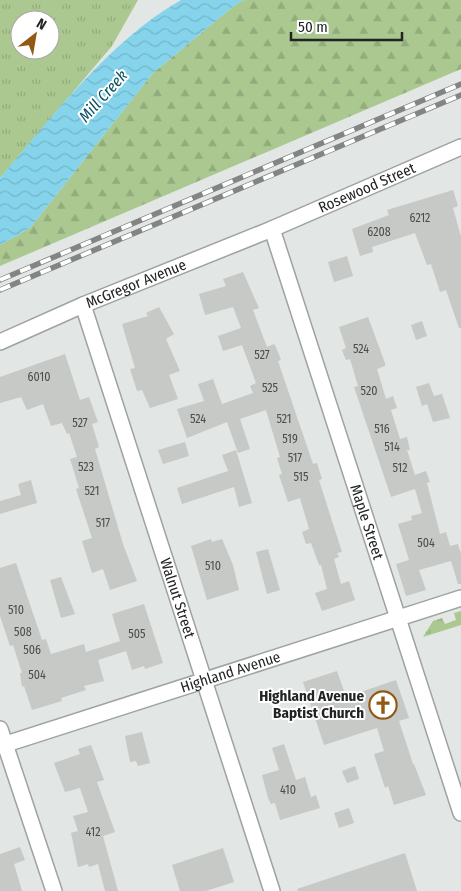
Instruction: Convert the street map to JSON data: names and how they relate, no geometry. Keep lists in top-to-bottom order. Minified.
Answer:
{"streets":{"street":["Rosewood Street","McGregor Avenue","Maple Street","Walnut Street","Highland Avenue"]},"crossings":[["Rosewood Street","McGregor Avenue"],["Rosewood Street","Maple Street"],["McGregor Avenue","Maple Street"],["McGregor Avenue","Walnut Street"],["Maple Street","Highland Avenue"],["Walnut Street","Highland Avenue"]],"water":["Mill Creek"],"places":{"church":["Highland Avenue Baptist Church"]},"house_numbers":["6212","6208","524","527","6010","525","520","524","521","527","516","519","514","517","523","512","515","521","517","504","510","510","508","505","506","504","410","412"],"scale_bar":"50 m","north":"top right"}
